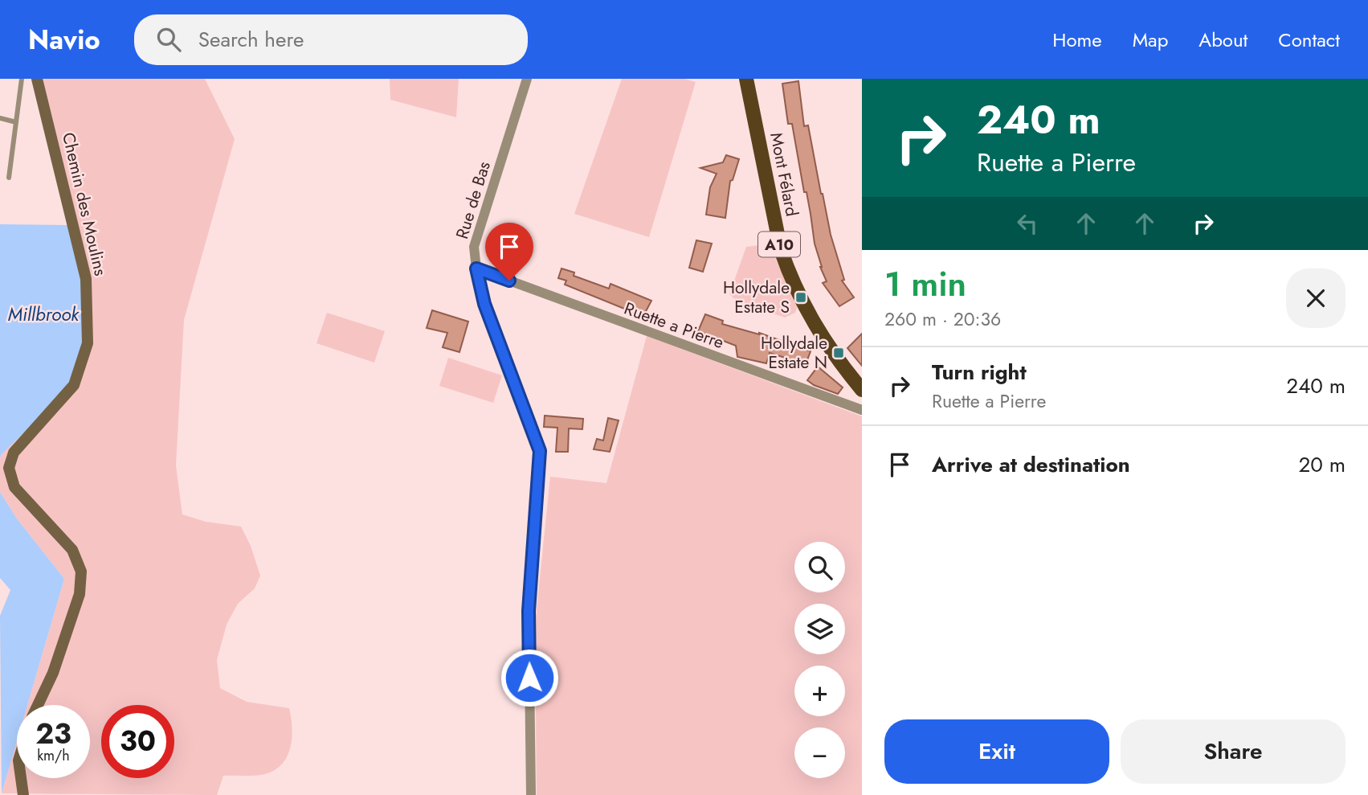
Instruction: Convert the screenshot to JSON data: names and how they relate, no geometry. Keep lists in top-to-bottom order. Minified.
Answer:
{"streets":{"main road":["Mont Félard","A10"],"street":["Rue de Bas","Chemin des Moulins","Ruette a Pierre"]},"crossings":[["Rue de Bas","Ruette a Pierre"]],"water":["Millbrook"],"places":{"transit":["Hollydale Estate S","Hollydale Estate N"]},"page":{"header":"Navio","search":"Search here","nav":["Home","Map","About","Contact"],"turn":["240 m","Ruette a Pierre"],"heading":["1 min","260 m · 20:36"],"list":[{"name":"Turn right","note":"Ruette a Pierre","value":"240 m"},{"name":"Arrive at destination","value":"20 m"}],"map_buttons":["+","−"],"speed":"23 km/h","limit":"30","buttons":["Exit","Share"]}}
